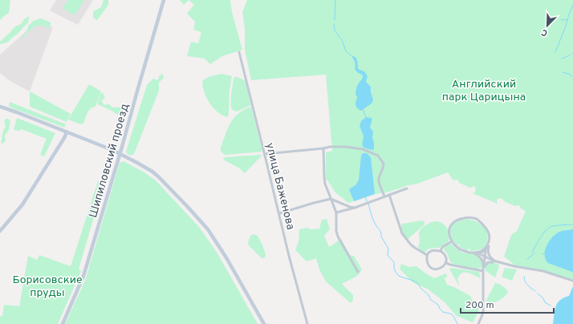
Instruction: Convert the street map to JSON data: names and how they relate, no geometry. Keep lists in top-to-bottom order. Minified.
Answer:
{"streets":{"main road":["Шипиловский проезд"],"street":["улица Баженова"]},"parks":["Английский парк Царицына","Борисовские пруды"],"scale_bar":"200 m","north":"bottom left"}
